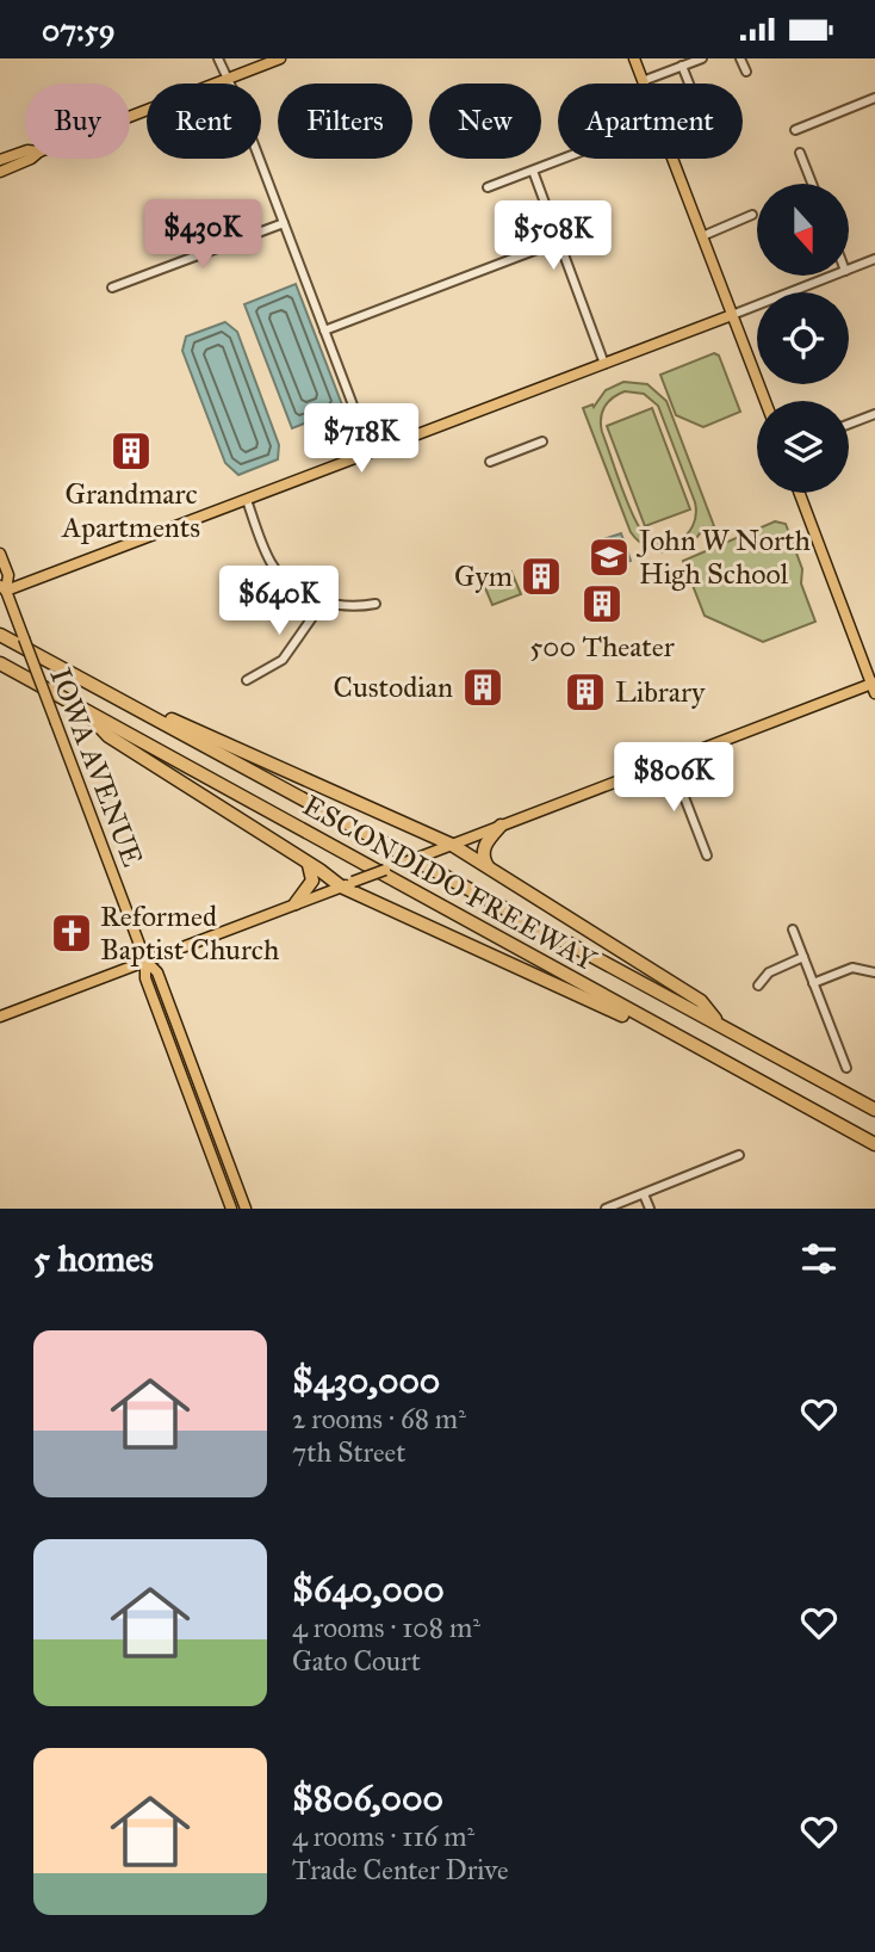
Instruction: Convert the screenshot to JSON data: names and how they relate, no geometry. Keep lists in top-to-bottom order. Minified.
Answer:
{"streets":{"highway":["ESCONDIDO FREEWAY"],"main road":["IOWA AVENUE"]},"places":{"building":["Grandmarc Apartments","Gym","500 Theater","Custodian","Library"],"school or university":["John W North High School"],"church":["Reformed Baptist Church"]},"north":"bottom","page":{"status":"07:59","chip":["Buy","Rent","Filters","New","Apartment"],"price":["$430K","$508K","$718K","$640K","$806K"],"heading":"5 homes","list":[{"name":"$430,000","note":"2 rooms · 68 m² · 7th Street"},{"name":"$640,000","note":"4 rooms · 108 m² · Gato Court"},{"name":"$806,000","note":"4 rooms · 116 m² · Trade Center Drive"}]}}
